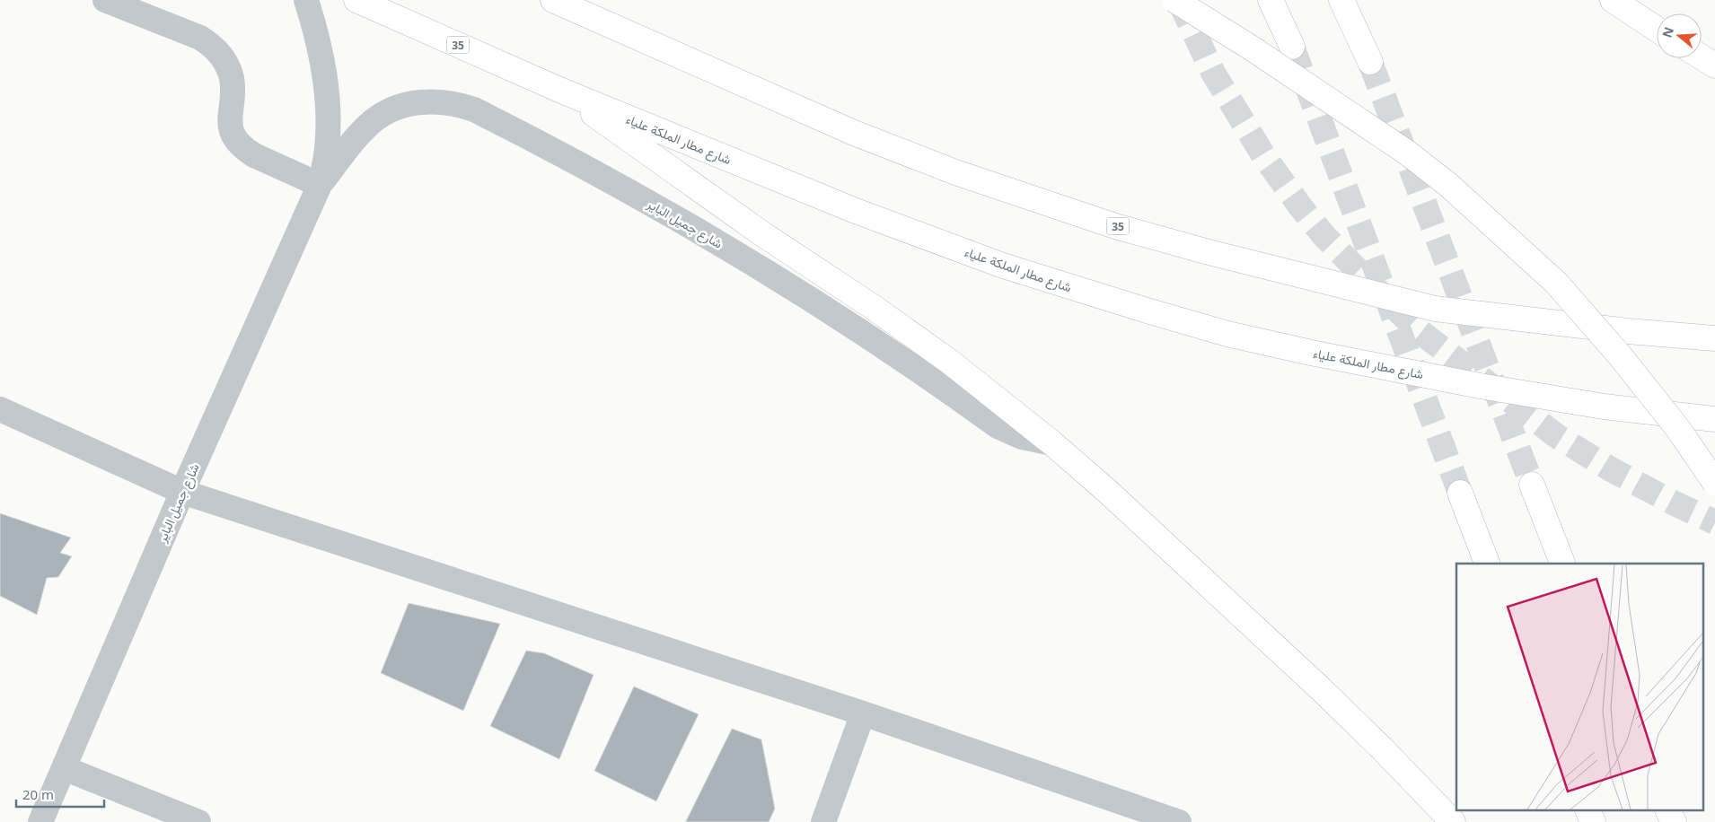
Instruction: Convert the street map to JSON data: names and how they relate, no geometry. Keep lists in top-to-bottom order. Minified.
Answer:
{"streets":{"main road":["35","شارع مطار الملكة علياء"],"street":["شارع جميل الباير"]},"scale_bar":"20 m","north":"left"}
